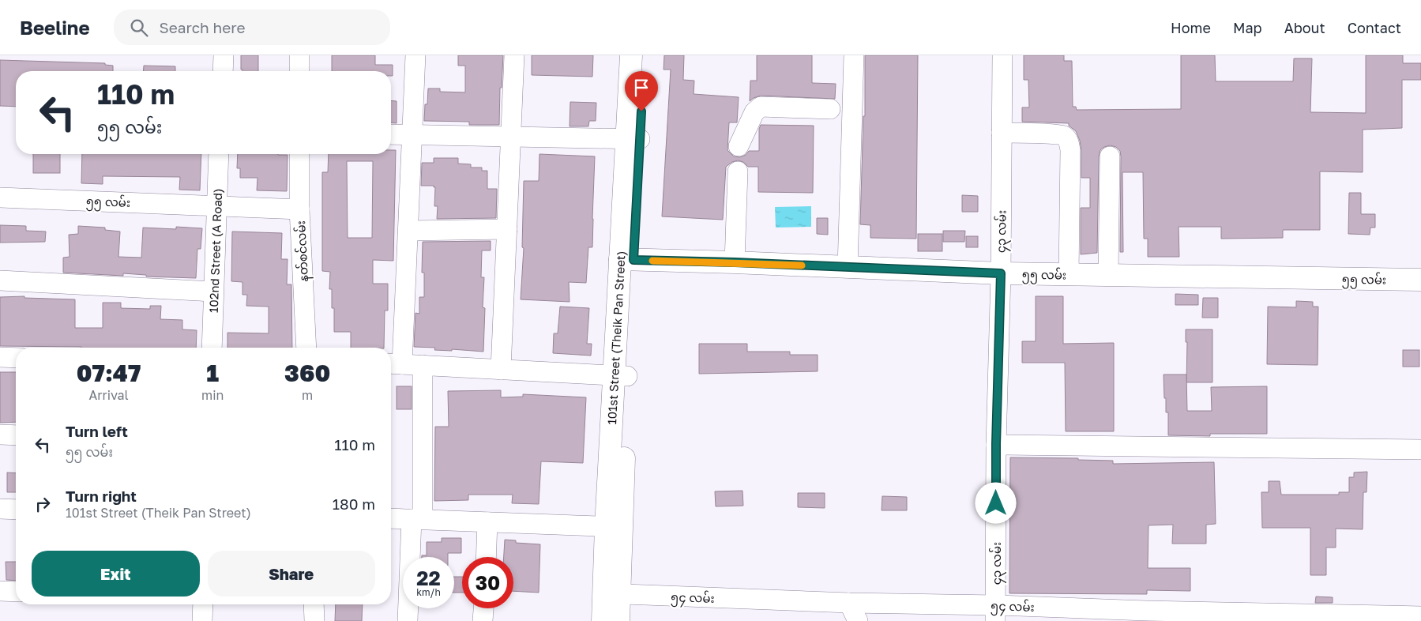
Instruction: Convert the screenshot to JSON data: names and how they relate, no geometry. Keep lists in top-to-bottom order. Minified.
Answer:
{"streets":{"main road":["၅၅ လမ်း","101st Street (Theik Pan Street)"],"street":["၄၃ လမ်း","102nd Street (A Road)","နတ်စင်လမ်း","၅၄ လမ်း"]},"crossings":[["၅၅ လမ်း","၄၃ လမ်း"],["၅၅ လမ်း","102nd Street (A Road)"],["၅၅ လမ်း","နတ်စင်လမ်း"],["၅၅ လမ်း","101st Street (Theik Pan Street)"],["၄၃ လမ်း","၅၄ လမ်း"],["101st Street (Theik Pan Street)","၅၄ လမ်း"]],"page":{"header":"Beeline","search":"Search here","nav":["Home","Map","About","Contact"],"turn":["110 m","၅၅ လမ်း"],"eta":["07:47","Arrival","1","min","360","m"],"list":[{"name":"Turn left","note":"၅၅ လမ်း","value":"110 m"},{"name":"Turn right","note":"101st Street (Theik Pan Street)","value":"180 m"}],"buttons":["Exit","Share"],"speed":"22 km/h","limit":"30"}}
